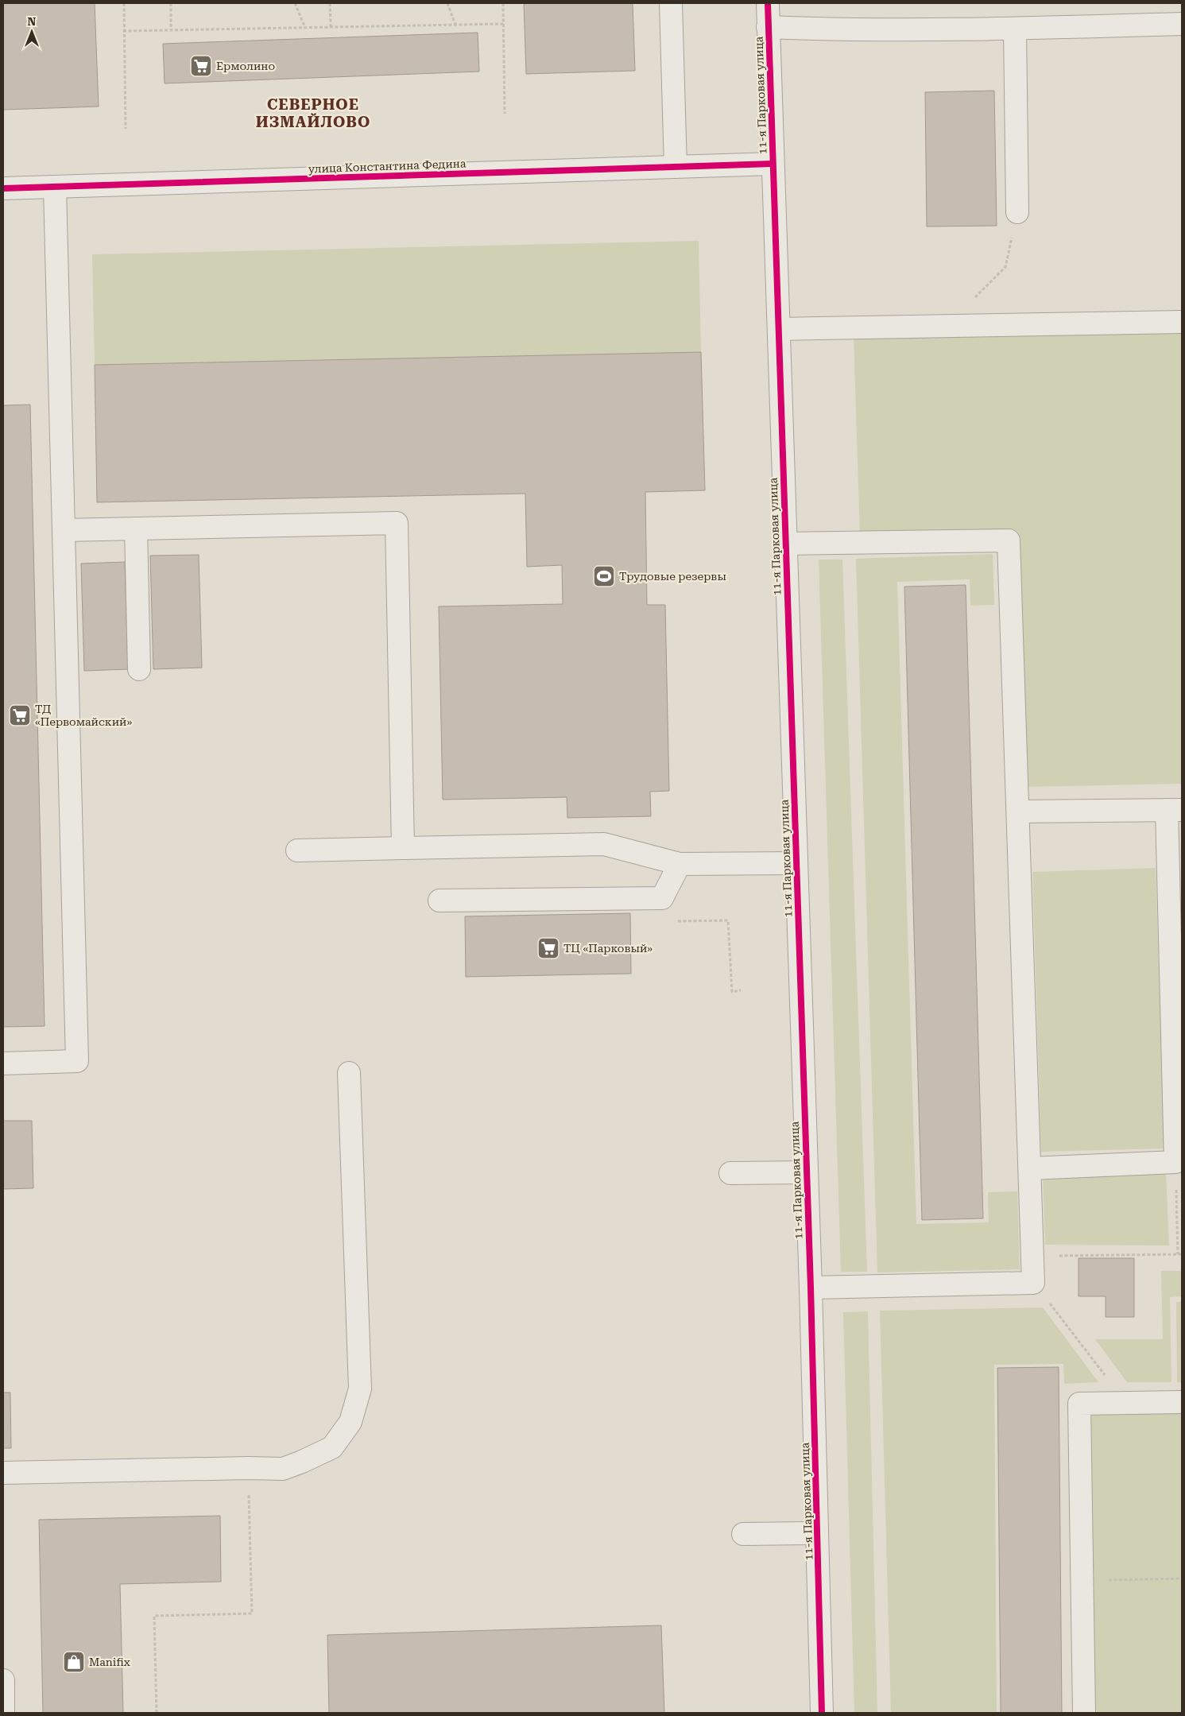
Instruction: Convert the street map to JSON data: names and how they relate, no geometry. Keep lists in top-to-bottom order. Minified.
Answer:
{"streets":{"street":["11-я Парковая улица","улица Константина Федина"]},"crossings":[["11-я Парковая улица","улица Константина Федина"]],"districts":["СЕВЕРНОЕ ИЗМАЙЛОВО"],"places":{"supermarket":["Ермолино","ТД «Первомайский»","ТЦ «Парковый»"],"sports":["Трудовые резервы"],"shop":["Manifix"]},"north":"top"}
